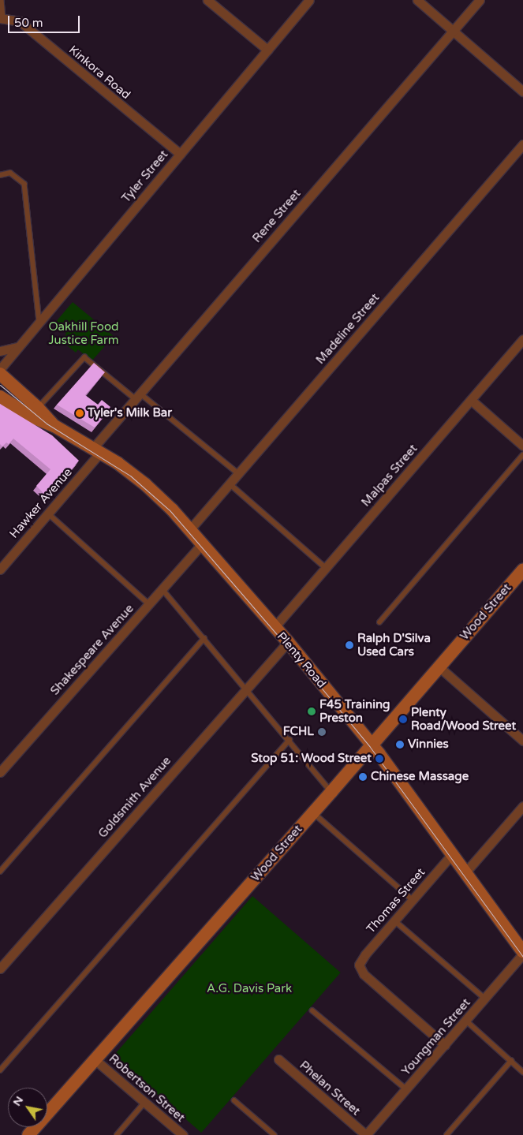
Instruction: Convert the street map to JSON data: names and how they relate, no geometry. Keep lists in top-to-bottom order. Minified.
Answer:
{"streets":{"main road":["Wood Street","Plenty Road"],"street":["Kinkora Road","Tyler Street","Rene Street","Madeline Street","Malpas Street","Hawker Avenue","Shakespeare Avenue","Goldsmith Avenue","Thomas Street","Youngman Street","Robertson Street","Phelan Street"]},"crossings":[["Kinkora Road","Tyler Street"],["Rene Street","Hawker Avenue"],["Rene Street","Plenty Road"],["Madeline Street","Plenty Road"],["Malpas Street","Plenty Road"],["Hawker Avenue","Plenty Road"],["Wood Street","Plenty Road"],["Wood Street","Robertson Street"],["Shakespeare Avenue","Plenty Road"],["Plenty Road","Goldsmith Avenue"],["Plenty Road","Thomas Street"],["Plenty Road","Youngman Street"],["Thomas Street","Youngman Street"],["Youngman Street","Phelan Street"]],"parks":["Oakhill Food Justice Farm","A.G. Davis Park"],"places":["Tyler's Milk Bar","Ralph D'Silva Used Cars","F45 Training Preston","Plenty Road/Wood Street","FCHL","Vinnies","Stop 51: Wood Street","Chinese Massage"],"scale_bar":"50 m","north":"top left"}
